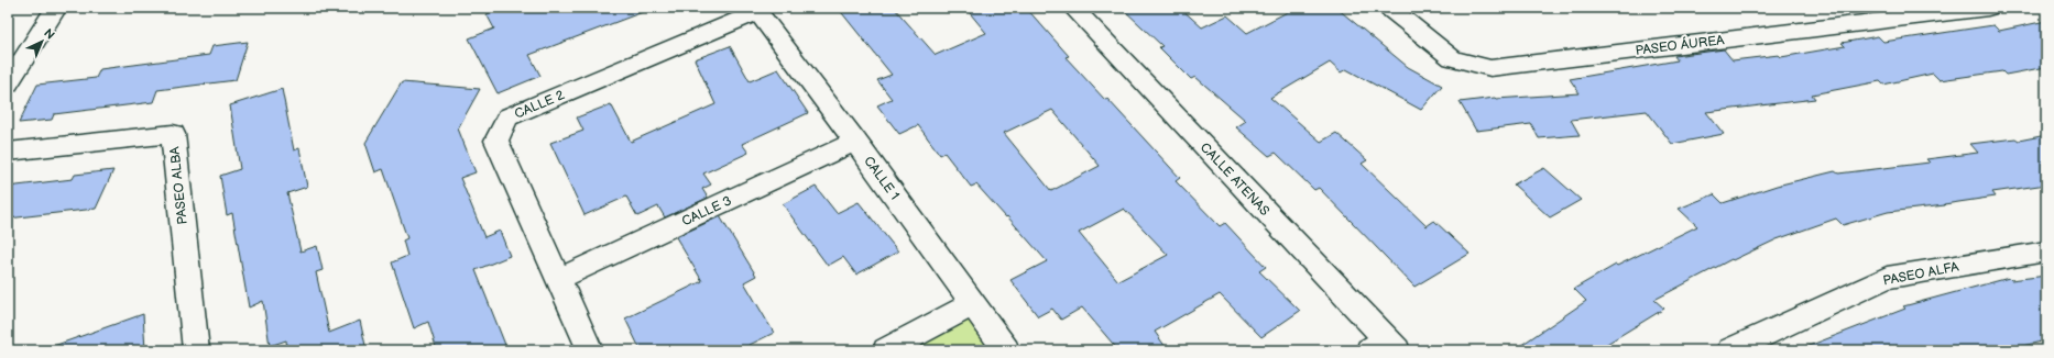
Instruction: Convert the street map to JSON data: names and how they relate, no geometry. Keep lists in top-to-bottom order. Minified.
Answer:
{"streets":{"street":["PASEO ÁUREA","CALLE 2","CALLE 1","CALLE ATENAS","PASEO ALBA","CALLE 3","PASEO ALFA"]},"crossings":[["CALLE 2","CALLE 1"],["CALLE 2","CALLE 3"],["CALLE 1","CALLE 3"]],"north":"top right"}
